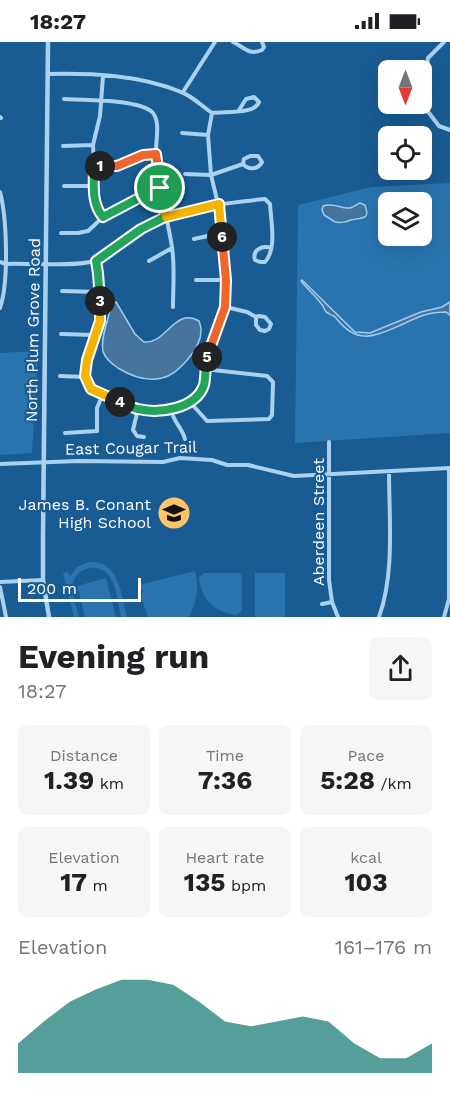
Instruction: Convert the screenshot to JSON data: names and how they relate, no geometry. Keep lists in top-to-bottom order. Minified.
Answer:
{"streets":{"street":["North Plum Grove Road","East Cougar Trail","Aberdeen Street"]},"crossings":[["North Plum Grove Road","East Cougar Trail"],["East Cougar Trail","Aberdeen Street"]],"places":{"school or university":["James B. Conant High School"]},"scale_bar":"200 m","north":"bottom","page":{"status":"18:27","pins":["1","6","3","5","4"],"scale":"200 m","heading":["Evening run","18:27"],"stats":[["Distance","1.39 km"],["Time","7:36"],["Pace","5:28 /km"],["Elevation","17 m"],["Heart rate","135 bpm"],["kcal","103"]],"chart":["Elevation","161–176 m"]}}
